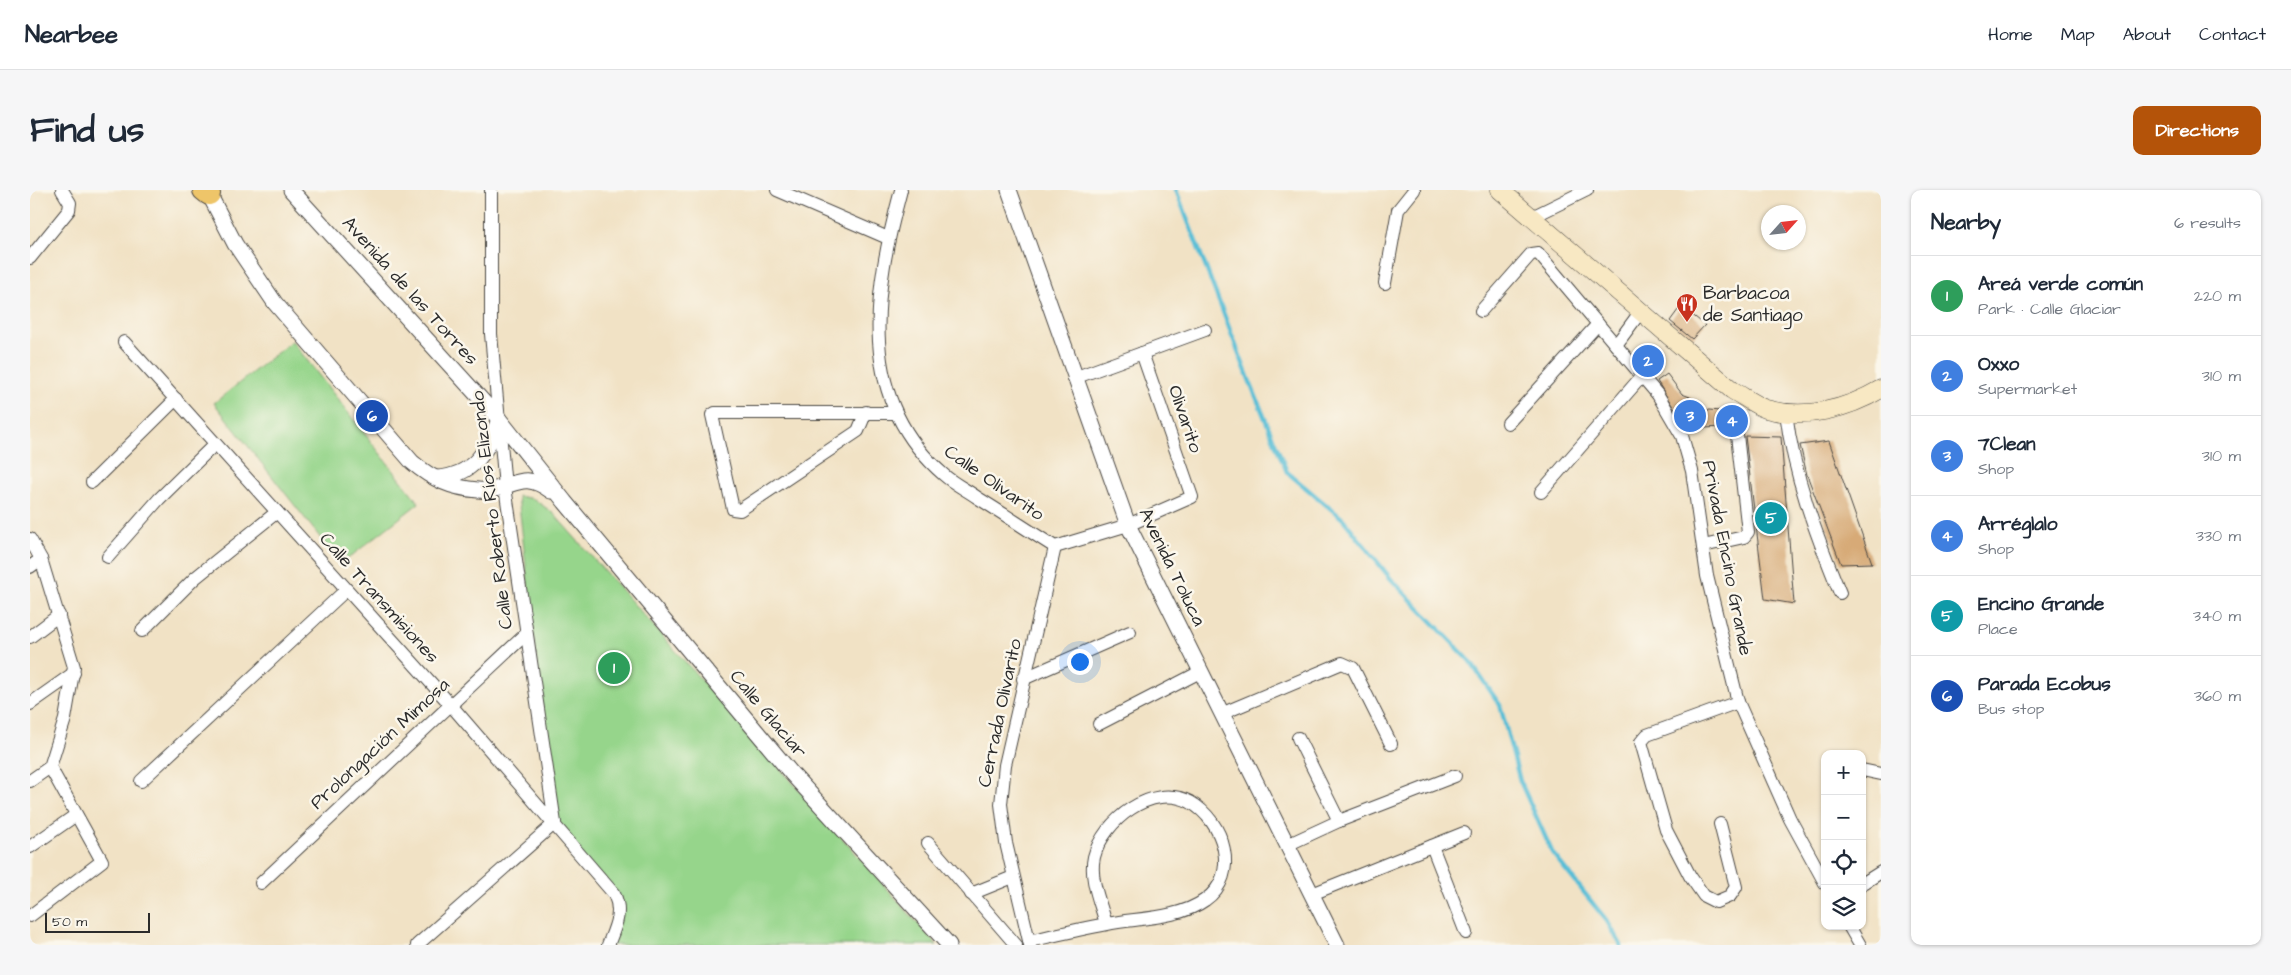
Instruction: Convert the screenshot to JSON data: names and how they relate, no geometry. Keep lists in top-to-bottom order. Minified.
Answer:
{"streets":{"street":["Avenida de las Torres","Olivarito","Calle Olivarito","Calle Roberto Ríos Elizondo","Privada Encino Grande","Avenida Toluca","Calle Transmisiones","Cerrada Olivarito","Calle Glaciar","Prolongación Mimosa"]},"crossings":[["Avenida de las Torres","Calle Roberto Ríos Elizondo"],["Avenida de las Torres","Calle Glaciar"],["Olivarito","Avenida Toluca"],["Calle Olivarito","Cerrada Olivarito"],["Calle Roberto Ríos Elizondo","Calle Transmisiones"],["Calle Roberto Ríos Elizondo","Calle Glaciar"],["Calle Roberto Ríos Elizondo","Prolongación Mimosa"],["Calle Transmisiones","Prolongación Mimosa"]],"places":{"restaurant":["Barbacoa de Santiago"]},"scale_bar":"50 m","north":"top right","page":{"header":"Nearbee","nav":["Home","Map","About","Contact"],"title":"Find us","buttons":"Directions","heading":["Nearby","6 results"],"list":[{"mark":"1","name":"Areá verde común","note":"Park · Calle Glaciar","value":"220 m"},{"mark":"2","name":"Oxxo","note":"Supermarket","value":"310 m"},{"mark":"3","name":"7Clean","note":"Shop","value":"310 m"},{"mark":"4","name":"Arréglalo","note":"Shop","value":"330 m"},{"mark":"5","name":"Encino Grande","note":"Place","value":"340 m"},{"mark":"6","name":"Parada Ecobus","note":"Bus stop","value":"360 m"}],"pins":["2","3","6","4","5","1"],"map_buttons":["+","−"],"scale":"50 m"}}
